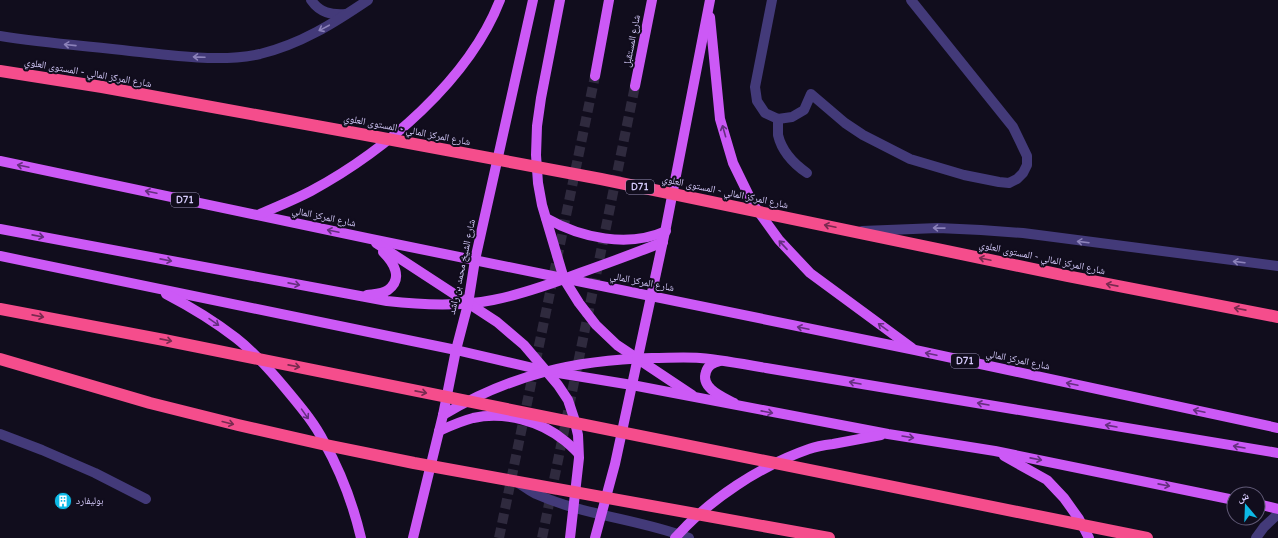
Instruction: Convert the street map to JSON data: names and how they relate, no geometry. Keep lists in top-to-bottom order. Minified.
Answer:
{"streets":{"highway":["شارع المركز المالي - المستوى العلوي","D71"],"main road":["شارع المستقبل","شارع المركز المالي","شارع الشيخ محمد بن راشد"]},"crossings":[["شارع المركز المالي","شارع الشيخ محمد بن راشد"]],"one_way":["شارع المركز المالي - المستوى العلوي"],"places":{"building":["بوليفارد"]},"north":"top"}
